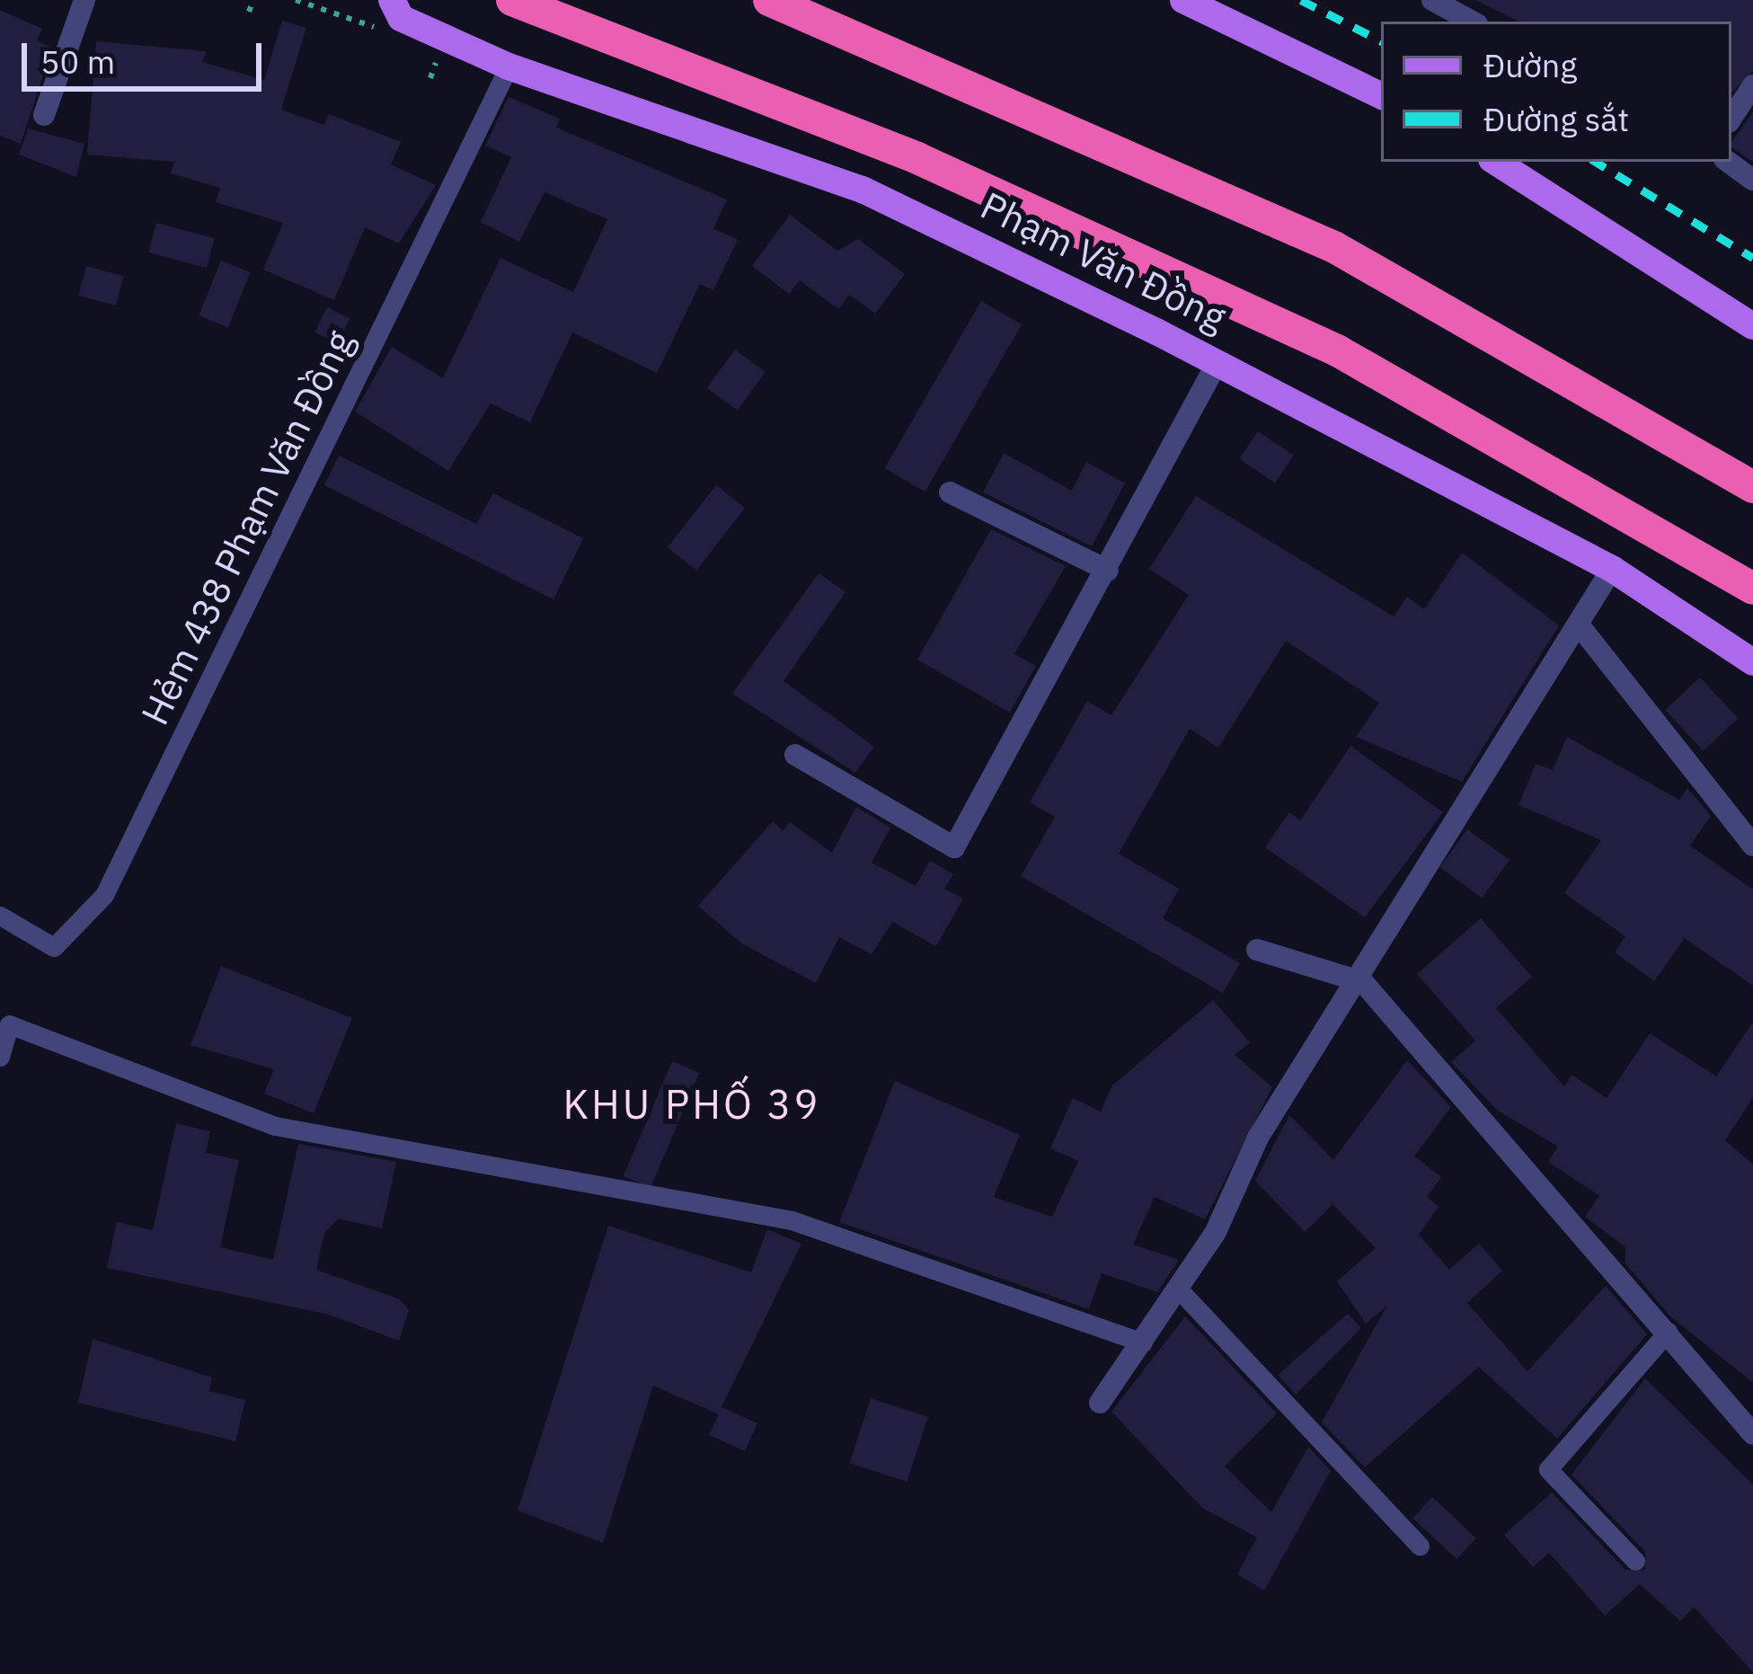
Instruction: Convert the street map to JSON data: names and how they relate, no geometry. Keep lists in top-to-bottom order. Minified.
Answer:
{"streets":{"highway":["Phạm Văn Đồng"],"lane":["Hẻm 438 Phạm Văn Đồng"]},"crossings":[["Phạm Văn Đồng","Hẻm 438 Phạm Văn Đồng"]],"districts":["KHU PHỐ 39"],"legend":["Đường","Đường sắt"],"scale_bar":"50 m"}
